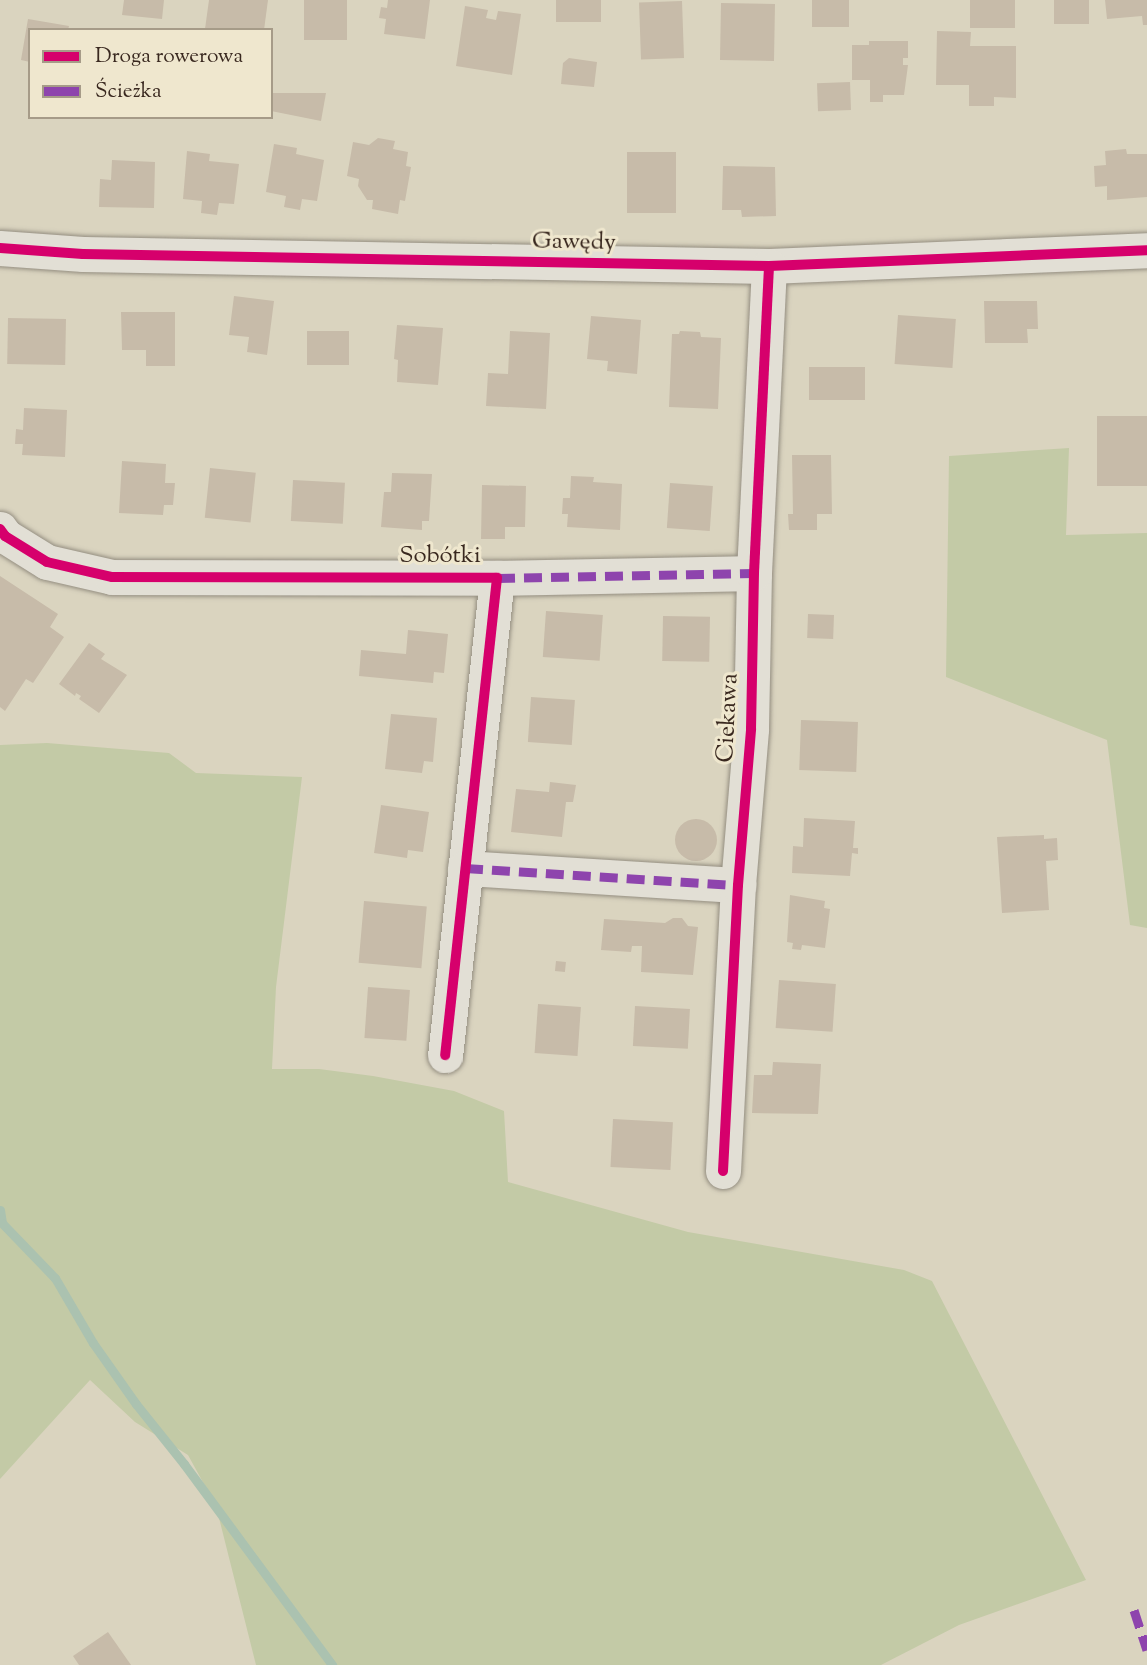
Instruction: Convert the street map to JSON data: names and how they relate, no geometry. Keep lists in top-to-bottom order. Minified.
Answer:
{"streets":{"street":["Gawędy","Sobótki","Ciekawa"]},"crossings":[["Gawędy","Ciekawa"]],"legend":["Droga rowerowa","Ścieżka"]}
